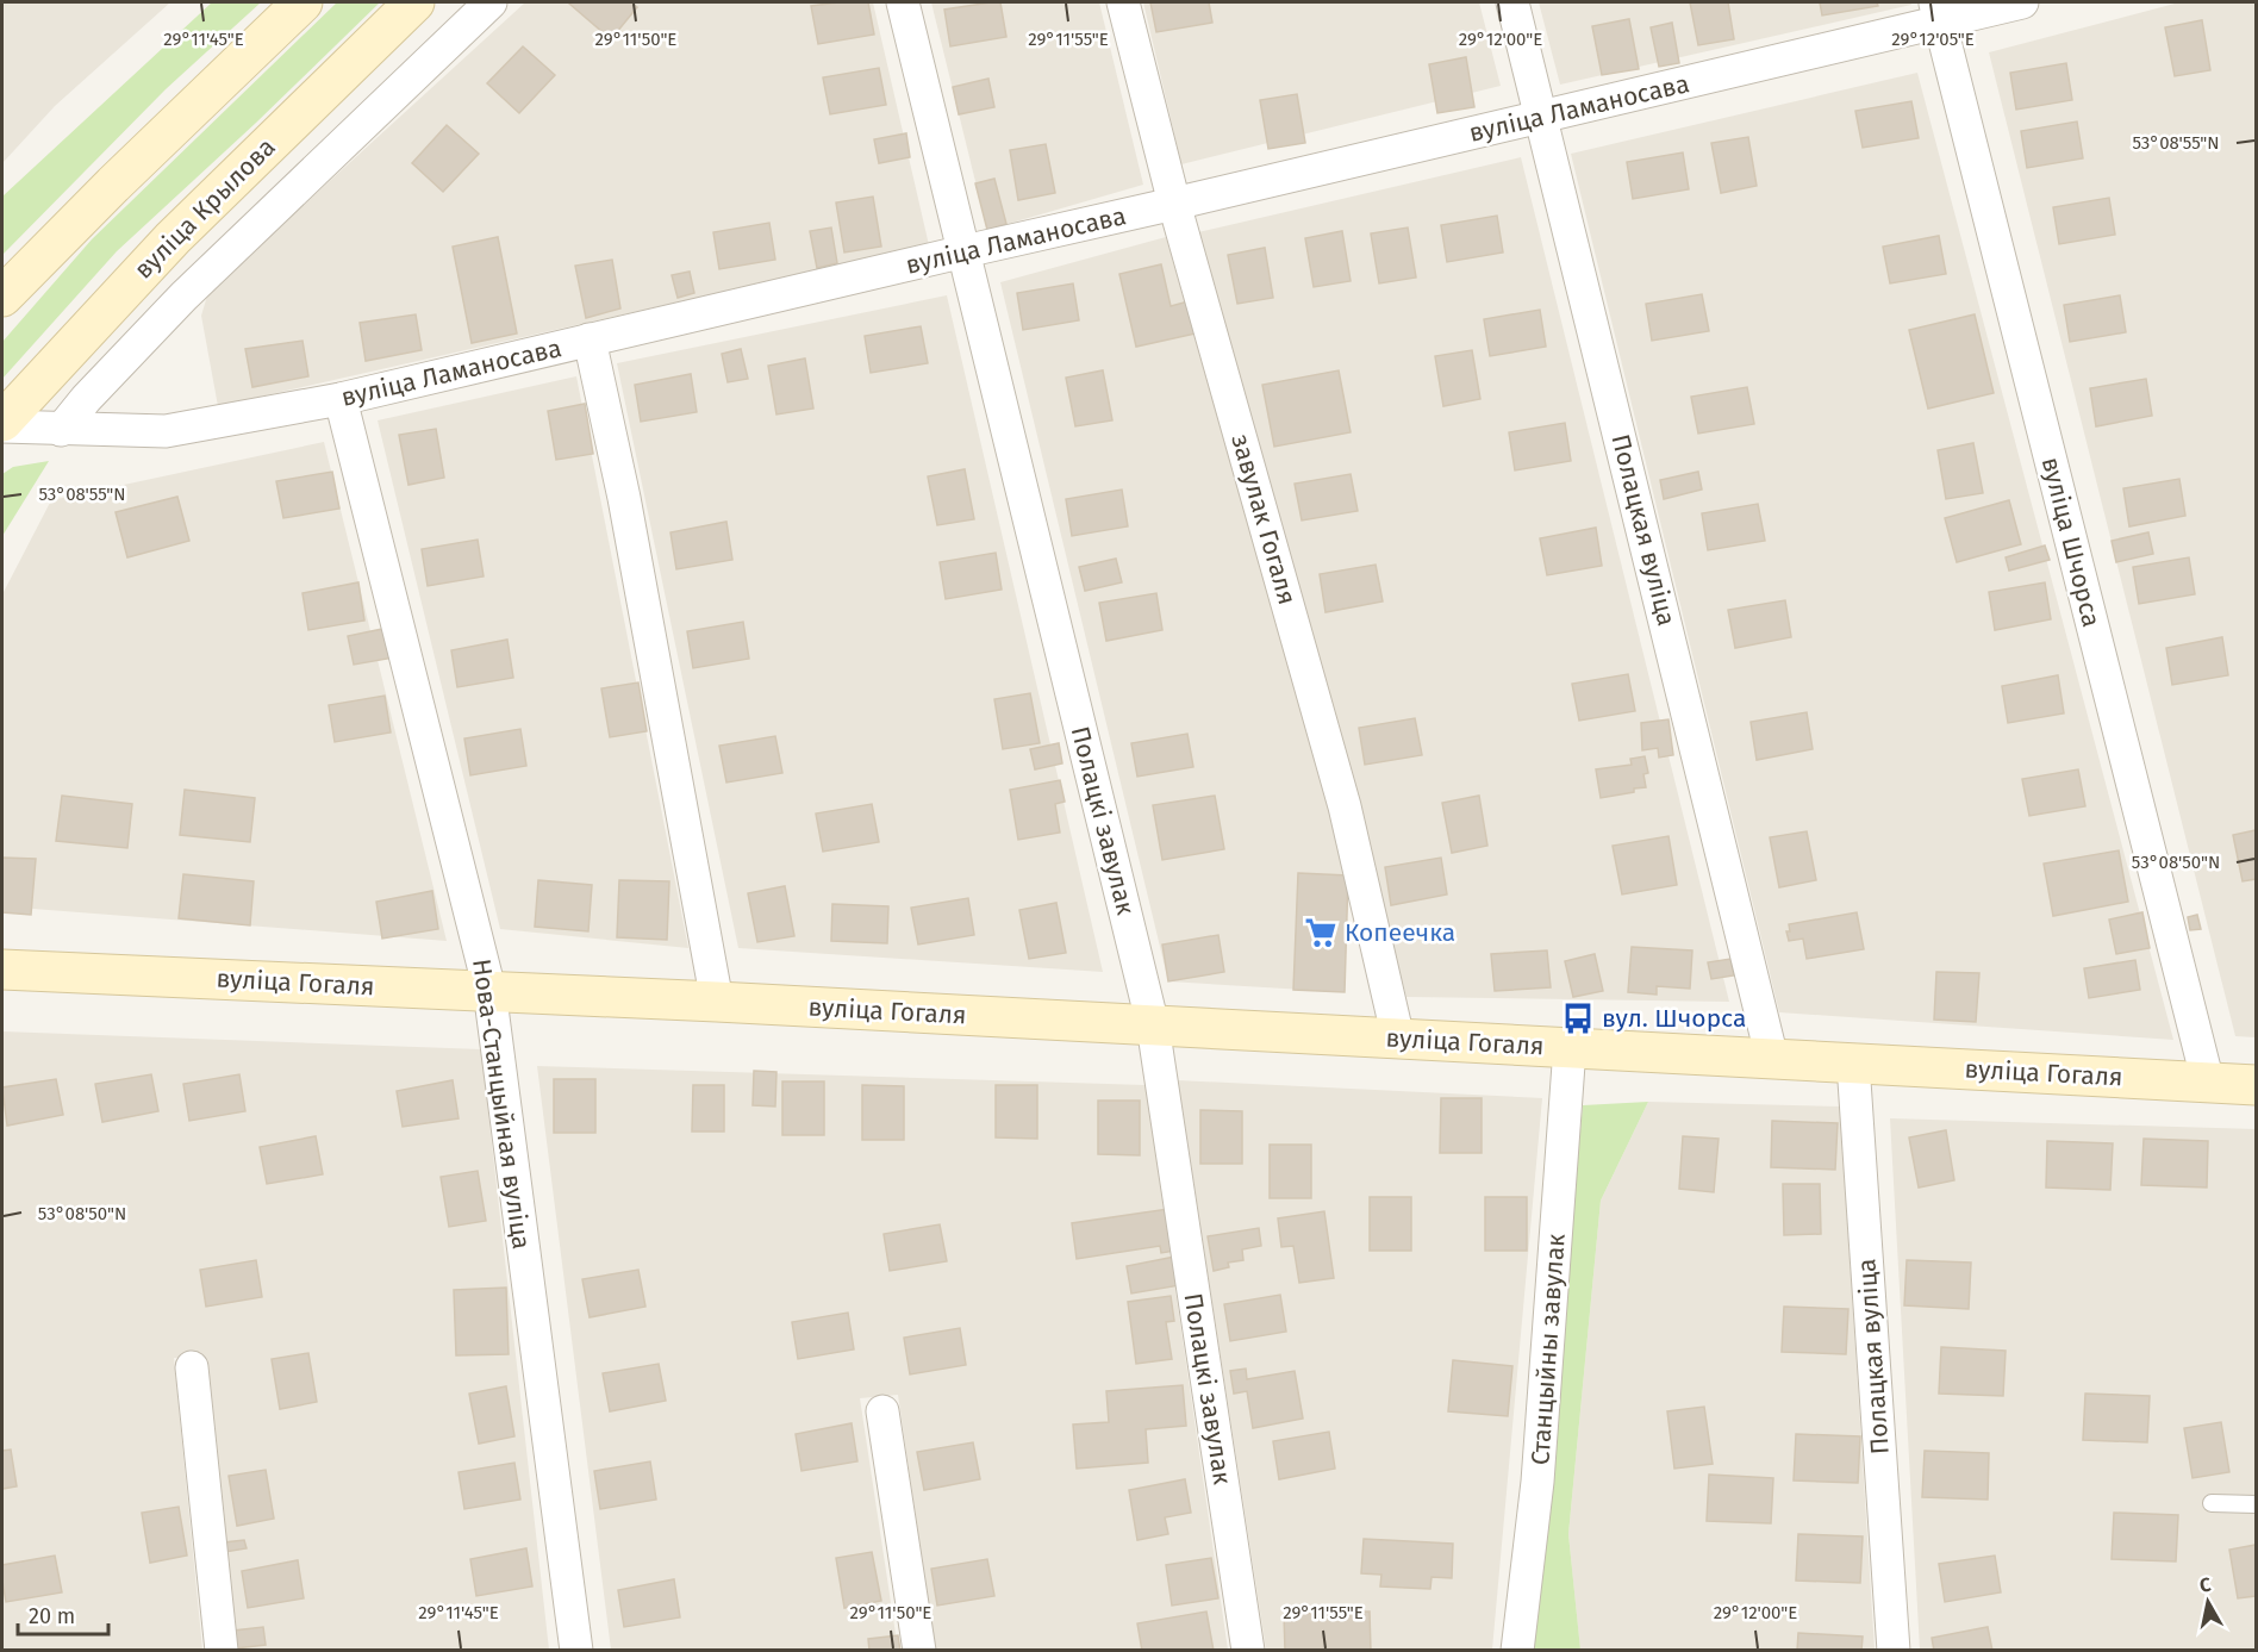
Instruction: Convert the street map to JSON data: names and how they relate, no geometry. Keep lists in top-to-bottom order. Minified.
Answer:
{"streets":{"main road":["вуліца Крылова","вуліца Гогаля"],"street":["вуліца Ламаносава","завулак Гогаля","Полацкая вуліца","вуліца Шчорса","Полацкі завулак","Нова-Станцыйная вуліца","Станцыйны завулак"]},"crossings":[["вуліца Ламаносава","вуліца Крылова"],["вуліца Ламаносава","завулак Гогаля"],["вуліца Ламаносава","Полацкая вуліца"],["вуліца Ламаносава","вуліца Шчорса"],["вуліца Ламаносава","Полацкі завулак"],["вуліца Ламаносава","Нова-Станцыйная вуліца"],["завулак Гогаля","вуліца Гогаля"],["Полацкая вуліца","вуліца Гогаля"],["вуліца Шчорса","вуліца Гогаля"],["Полацкі завулак","вуліца Гогаля"],["вуліца Гогаля","Нова-Станцыйная вуліца"],["вуліца Гогаля","Станцыйны завулак"]],"places":{"supermarket":["Копеечка"],"bus stop":["вул. Шчорса"]},"scale_bar":"20 m","north":"top","coordinates":["29°12'05\"E","29°11'45\"E","29°11'50\"E","29°11'55\"E","29°12'00\"E","53°08'55\"N","53°08'50\"N"]}
